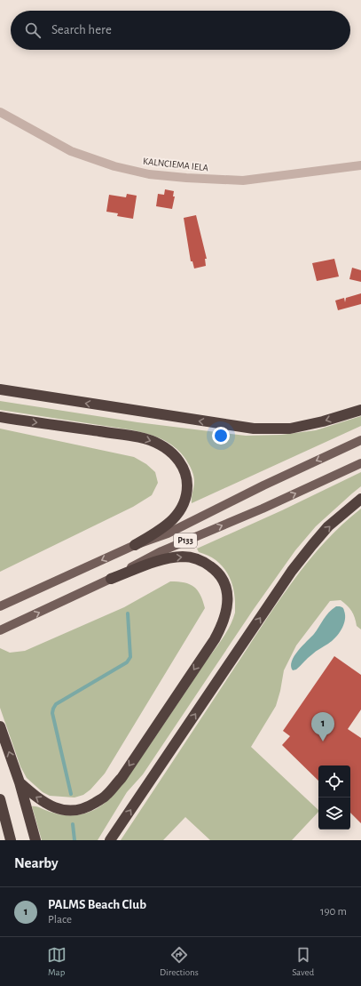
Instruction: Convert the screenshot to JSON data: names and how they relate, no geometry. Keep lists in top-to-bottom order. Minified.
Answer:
{"streets":{"main road":["P133"],"street":["KALNCIEMA IELA"]},"page":{"search":"Search here","pins":"1","heading":"Nearby","list":[{"mark":"1","name":"PALMS Beach Club","note":"Place","value":"190 m"}],"nav":["Map","Directions","Saved"]}}
